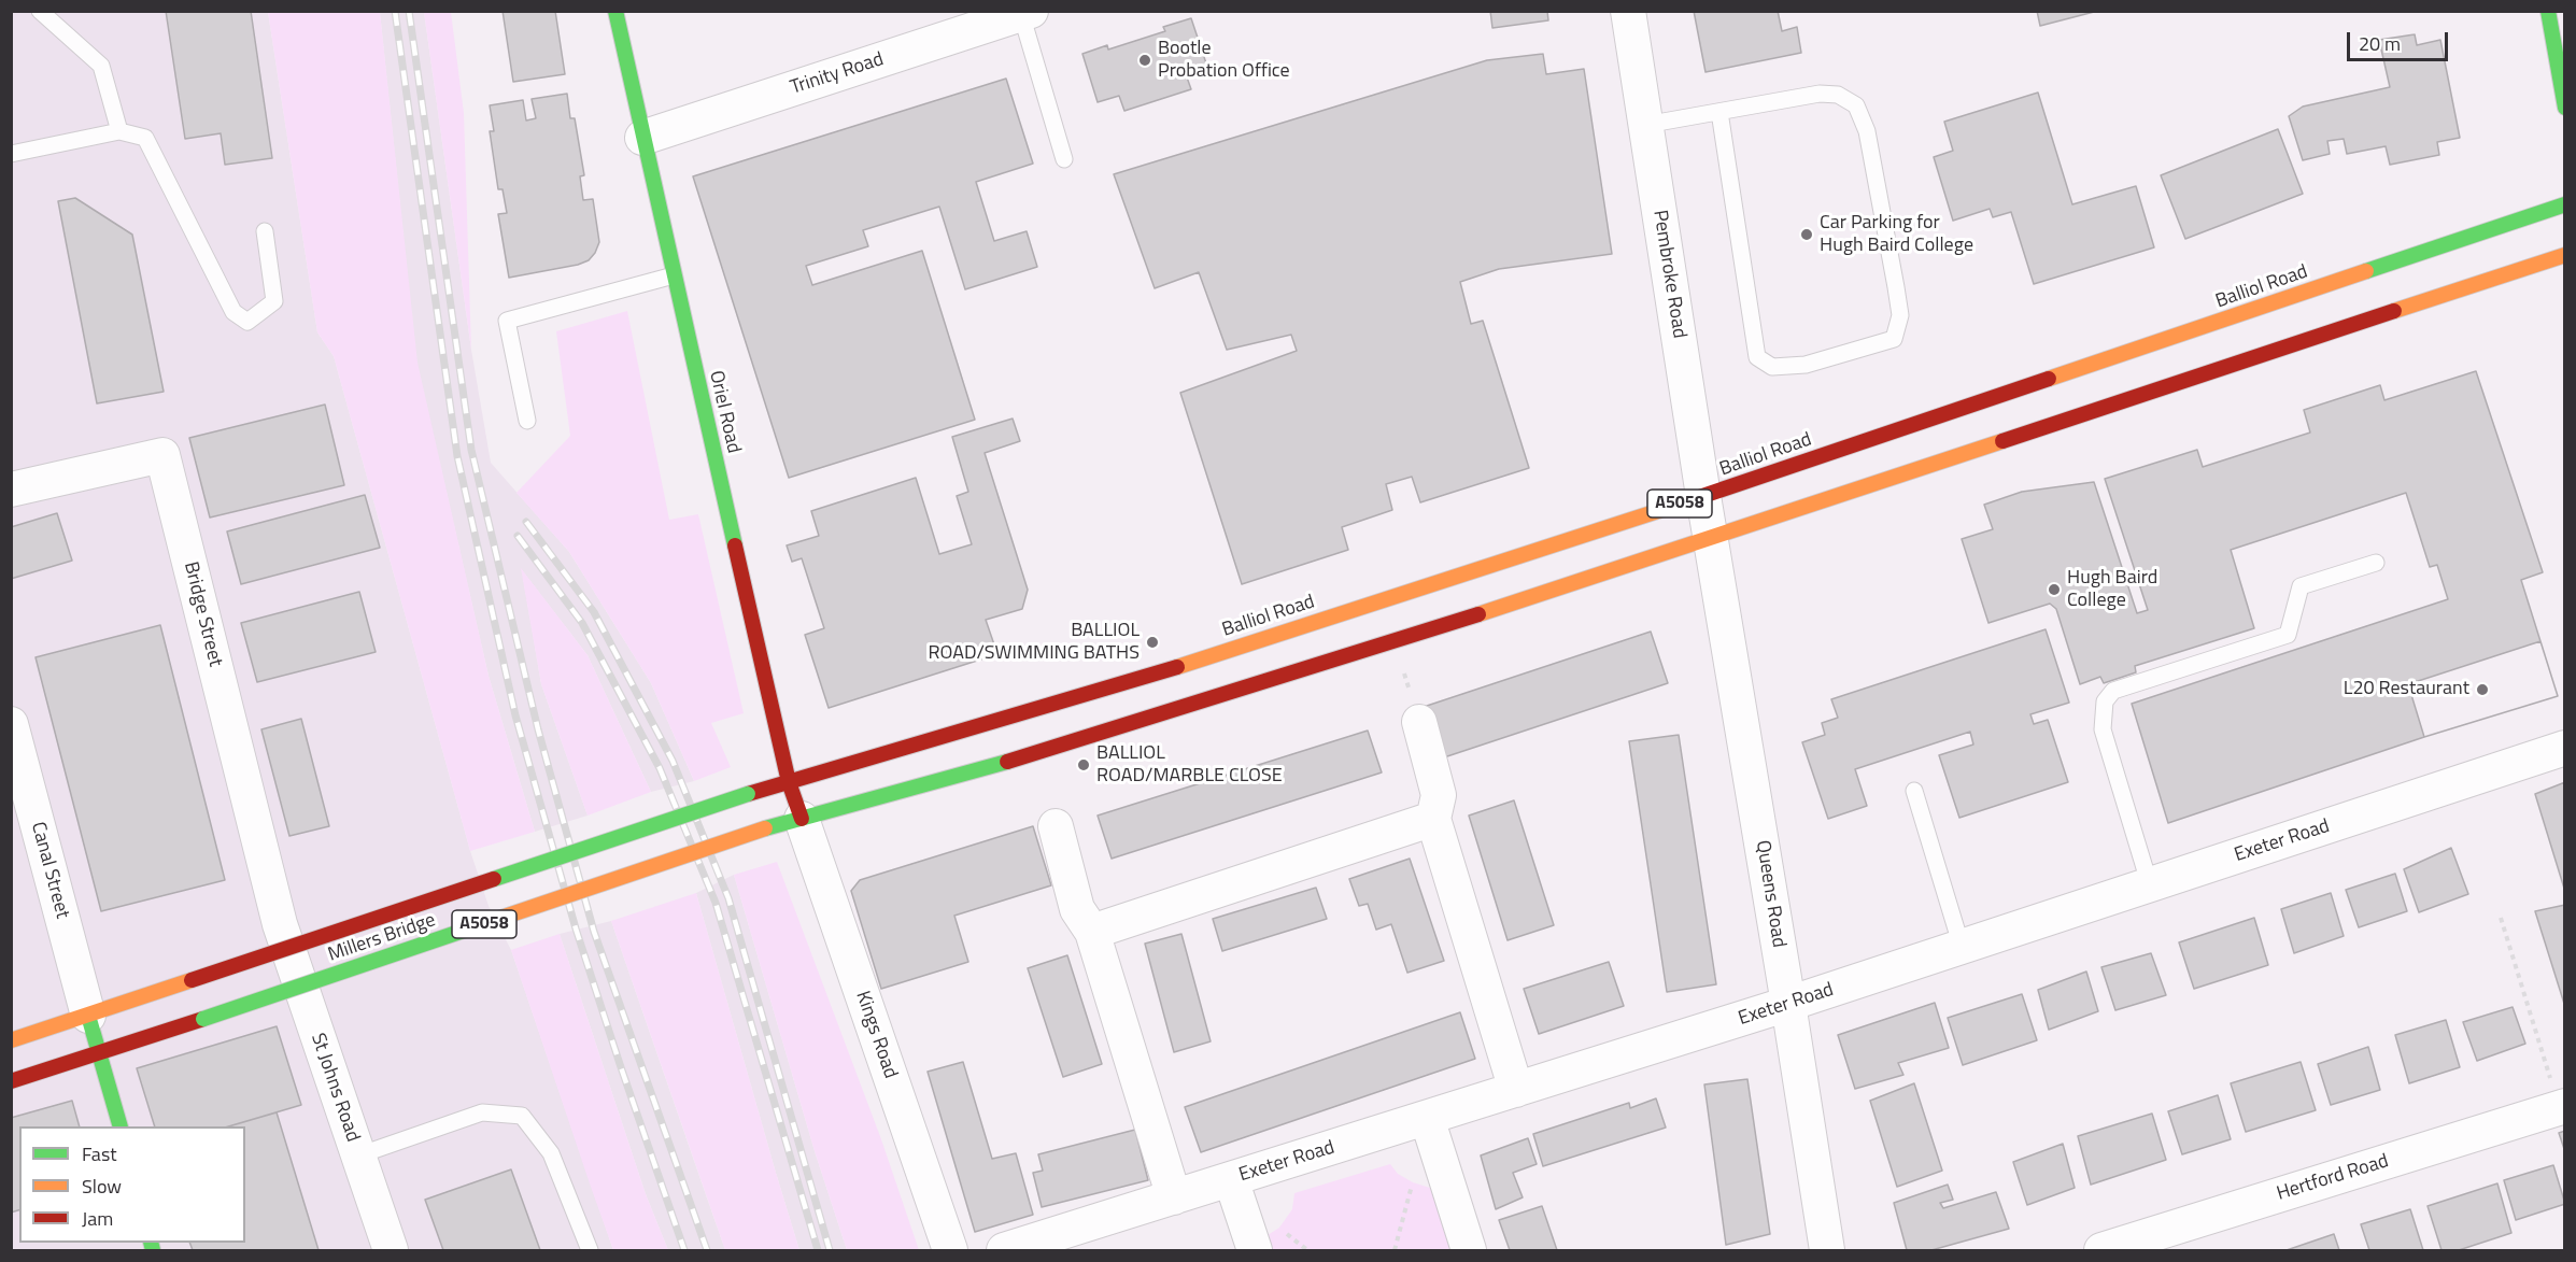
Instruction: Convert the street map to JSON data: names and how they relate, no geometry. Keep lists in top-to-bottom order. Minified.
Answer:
{"streets":{"main road":["Balliol Road","Oriel Road","A5058","Millers Bridge"],"street":["Trinity Road","Pembroke Road","Bridge Street","Exeter Road","Canal Street","Queens Road","Kings Road","St Johns Road","Hertford Road"]},"crossings":[["Trinity Road","Oriel Road"],["Pembroke Road","Balliol Road"],["Pembroke Road","A5058"],["Pembroke Road","Queens Road"],["Balliol Road","Oriel Road"],["Balliol Road","Millers Bridge"],["Oriel Road","A5058"],["Oriel Road","Millers Bridge"],["Oriel Road","Kings Road"],["A5058","Queens Road"],["A5058","Millers Bridge"],["A5058","Kings Road"],["Bridge Street","St Johns Road"],["Exeter Road","Queens Road"],["Canal Street","Millers Bridge"],["Millers Bridge","Kings Road"]],"places":["Bootle Probation Office","Car Parking for Hugh Baird College","Hugh Baird College","BALLIOL ROAD/SWIMMING BATHS","L20 Restaurant","BALLIOL ROAD/MARBLE CLOSE"],"legend":["Fast","Slow","Jam"],"scale_bar":"20 m"}
